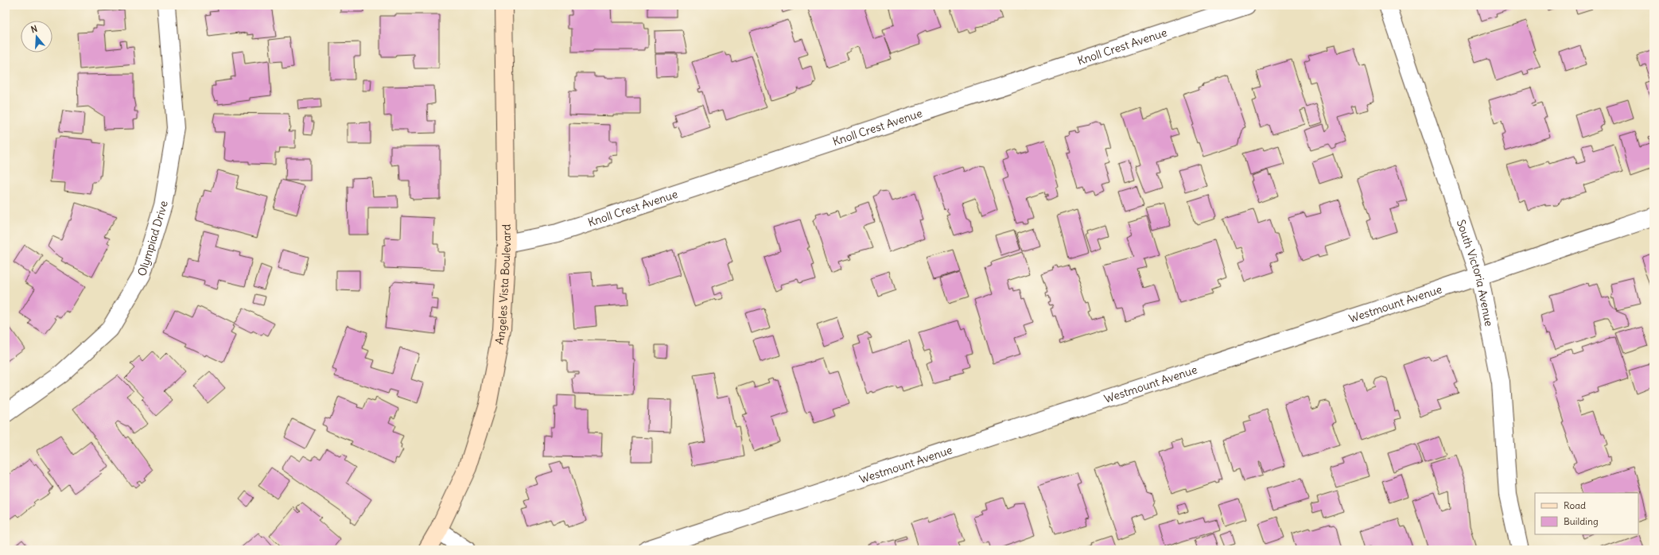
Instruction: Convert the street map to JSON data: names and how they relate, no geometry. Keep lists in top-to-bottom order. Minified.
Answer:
{"streets":{"street":["Knoll Crest Avenue","Olympiad Drive","South Victoria Avenue","Angeles Vista Boulevard","Westmount Avenue"]},"crossings":[["Knoll Crest Avenue","Angeles Vista Boulevard"],["South Victoria Avenue","Westmount Avenue"]],"legend":["Road","Building"],"north":"top"}
